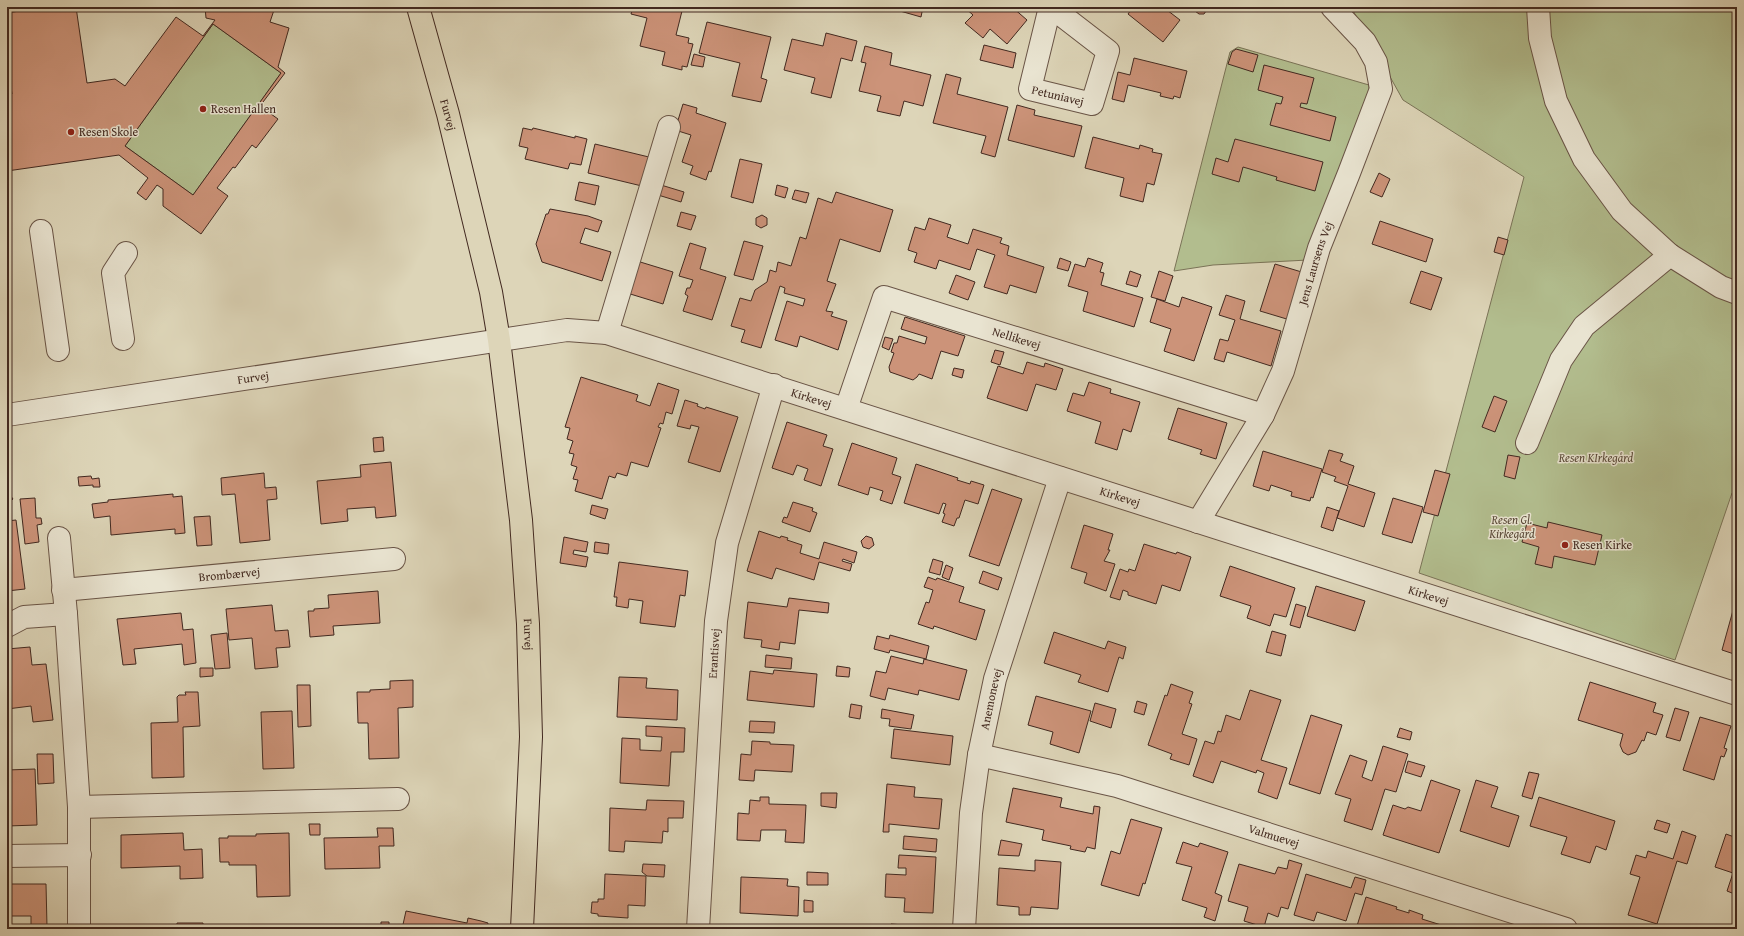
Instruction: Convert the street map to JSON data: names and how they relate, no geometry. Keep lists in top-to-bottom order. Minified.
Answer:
{"streets":{"main road":["Furvej"],"street":["Jens Laursens Vej","Nellikevej","Kirkevej","Brombærvej","Erantisvej","Anemonevej","Valmuevej"]},"crossings":[["Furvej","Kirkevej"],["Jens Laursens Vej","Nellikevej"],["Jens Laursens Vej","Kirkevej"],["Nellikevej","Kirkevej"],["Kirkevej","Erantisvej"],["Kirkevej","Anemonevej"],["Anemonevej","Valmuevej"]],"parks":["Resen KIrkegård","Resen Gl. Kirkegård"],"places":["Resen Hallen","Resen Skole","Resen Kirke"]}
